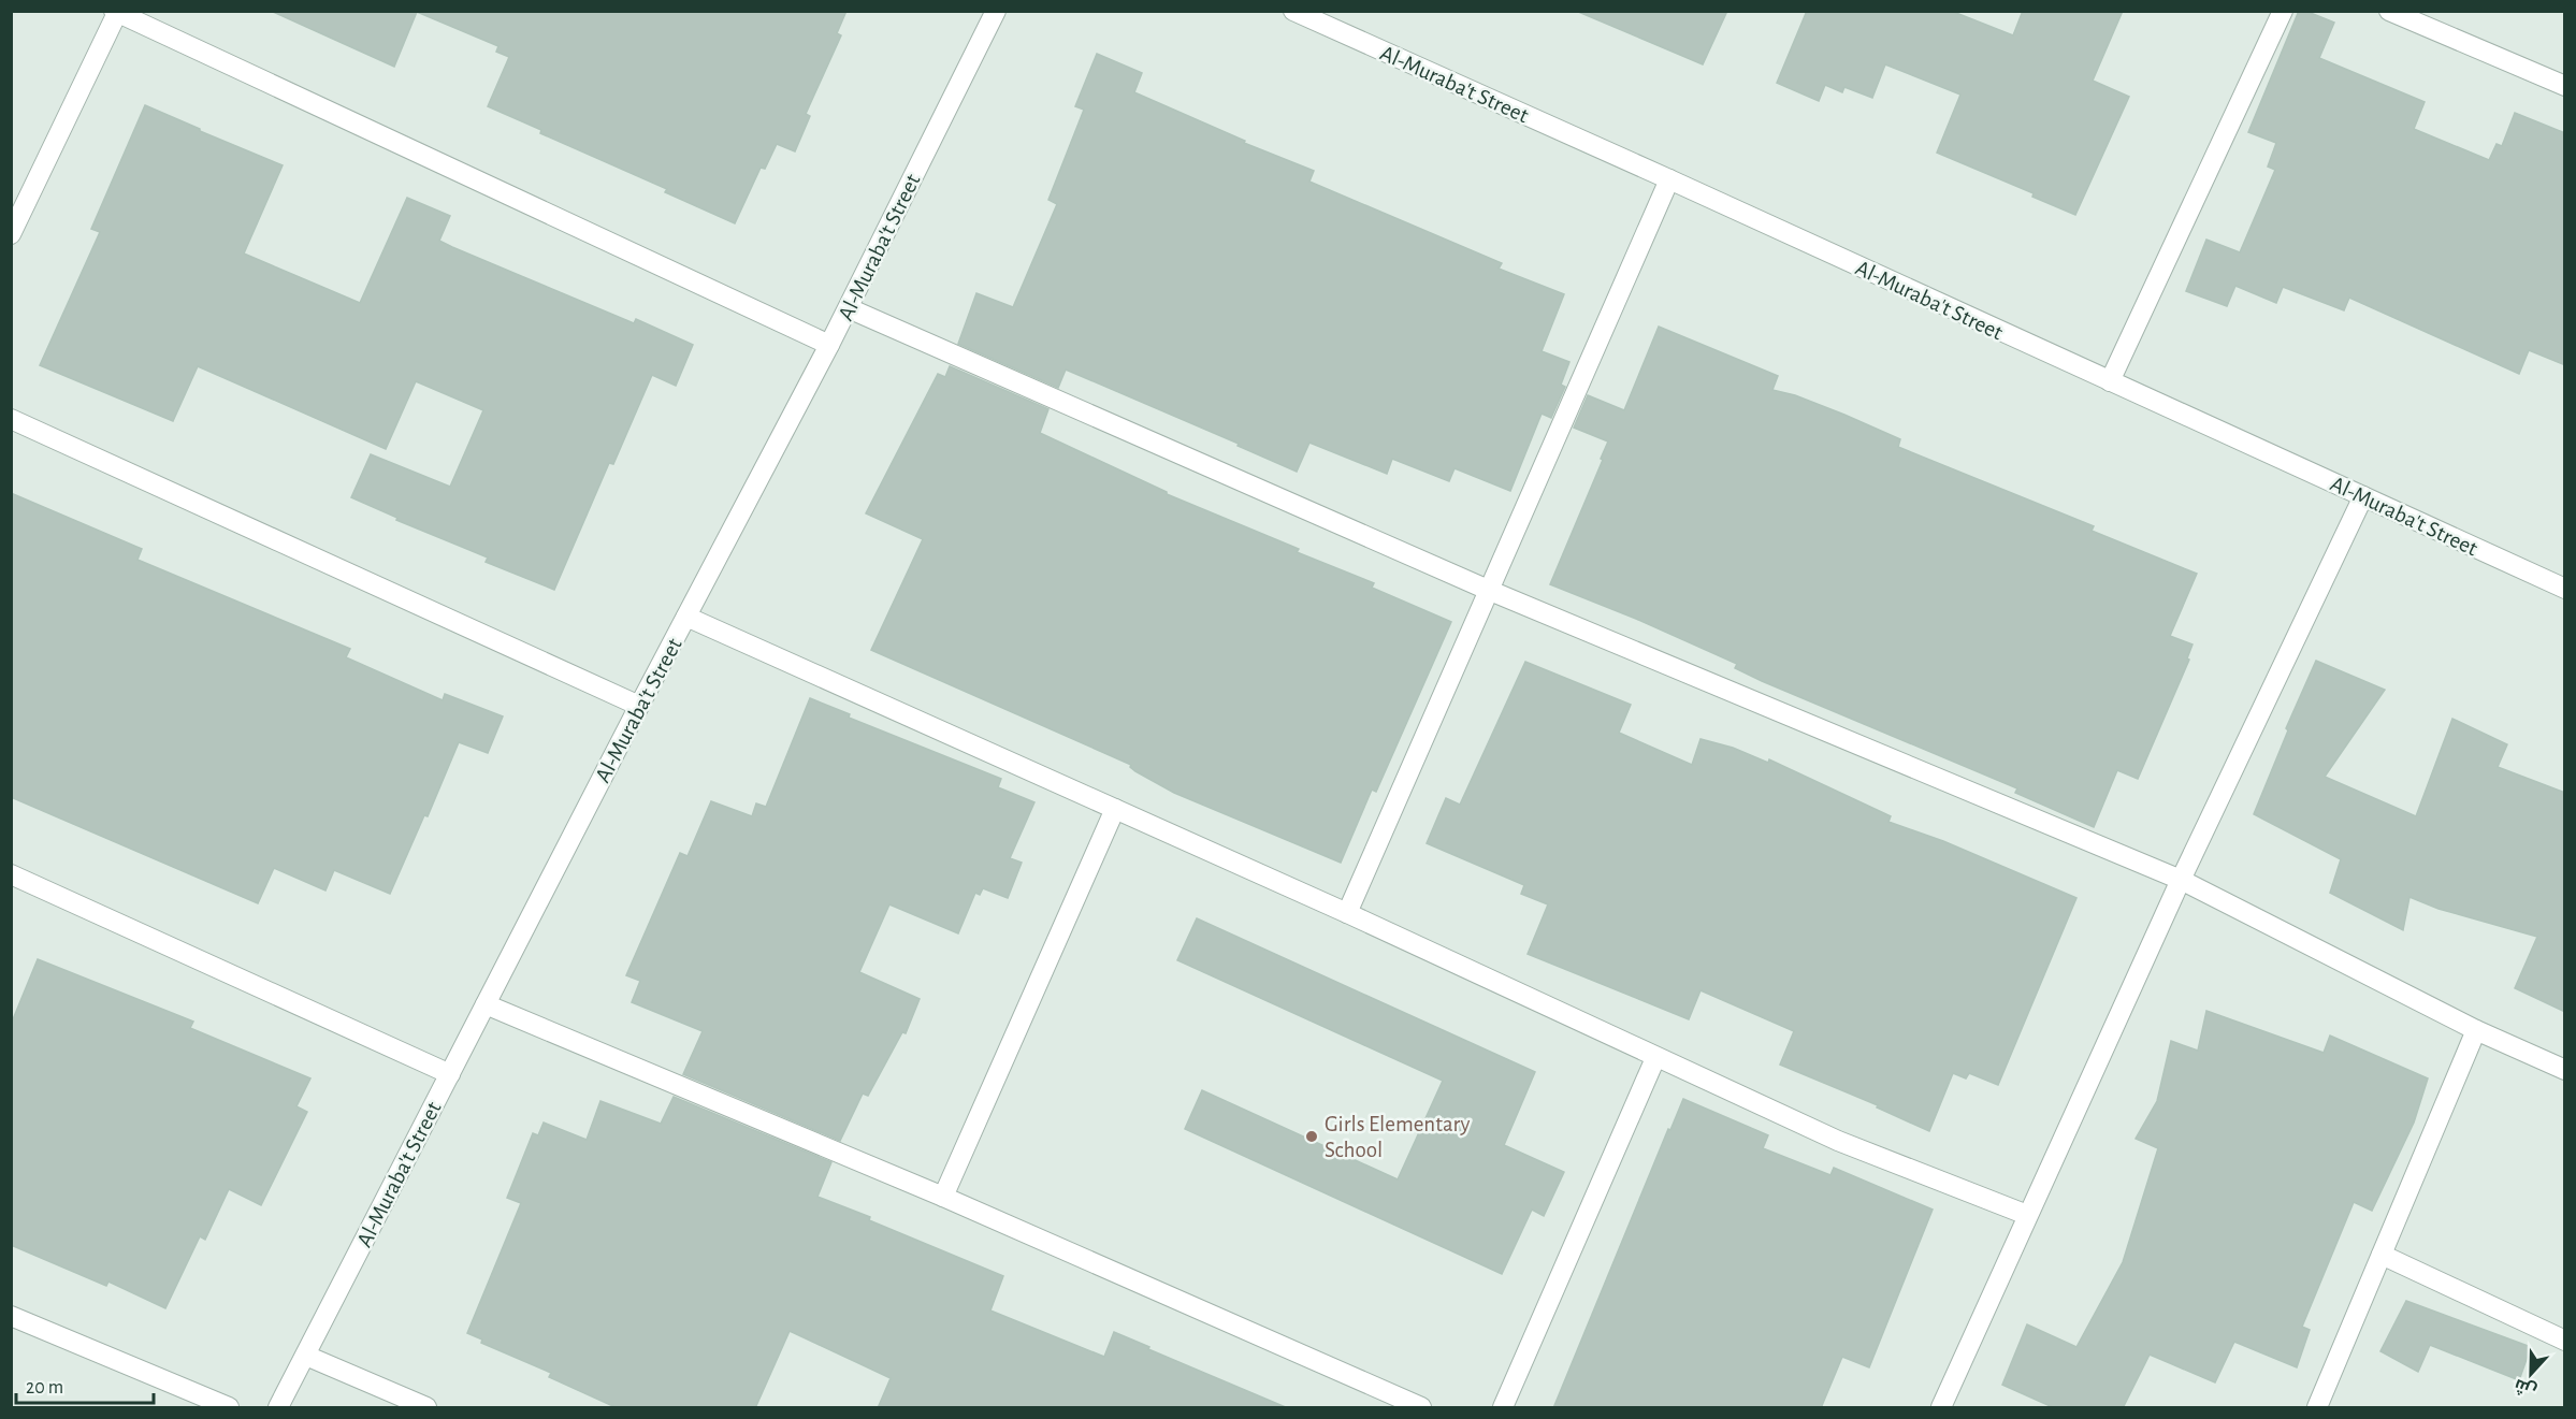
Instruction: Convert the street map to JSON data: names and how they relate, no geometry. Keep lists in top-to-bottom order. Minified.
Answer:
{"streets":{"street":["Al-Muraba't Street"]},"places":["Girls Elementary School"],"scale_bar":"20 m","north":"bottom"}
